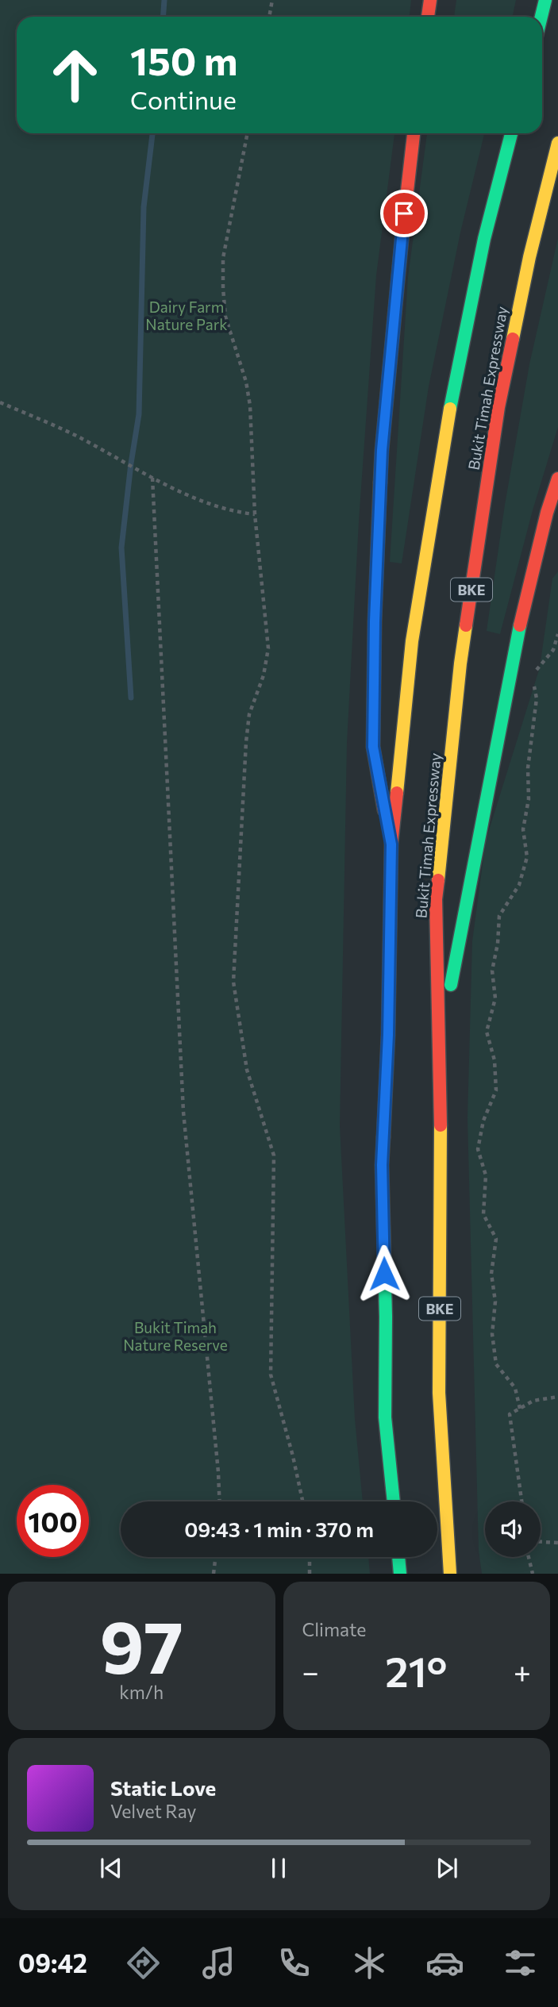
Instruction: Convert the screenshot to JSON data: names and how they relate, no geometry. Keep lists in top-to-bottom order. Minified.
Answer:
{"streets":{"highway":["Bukit Timah Expressway","BKE"]},"parks":["Dairy Farm Nature Park","Bukit Timah Nature Reserve"],"page":{"turn":["150 m","Continue"],"limit":"100","trip":"09:43 · 1 min · 370 m","tile":[["97","km/h"],"Climate"],"heat":["−","21°","+"],"song":["Static Love","Velvet Ray"],"tabs":"09:42"}}
